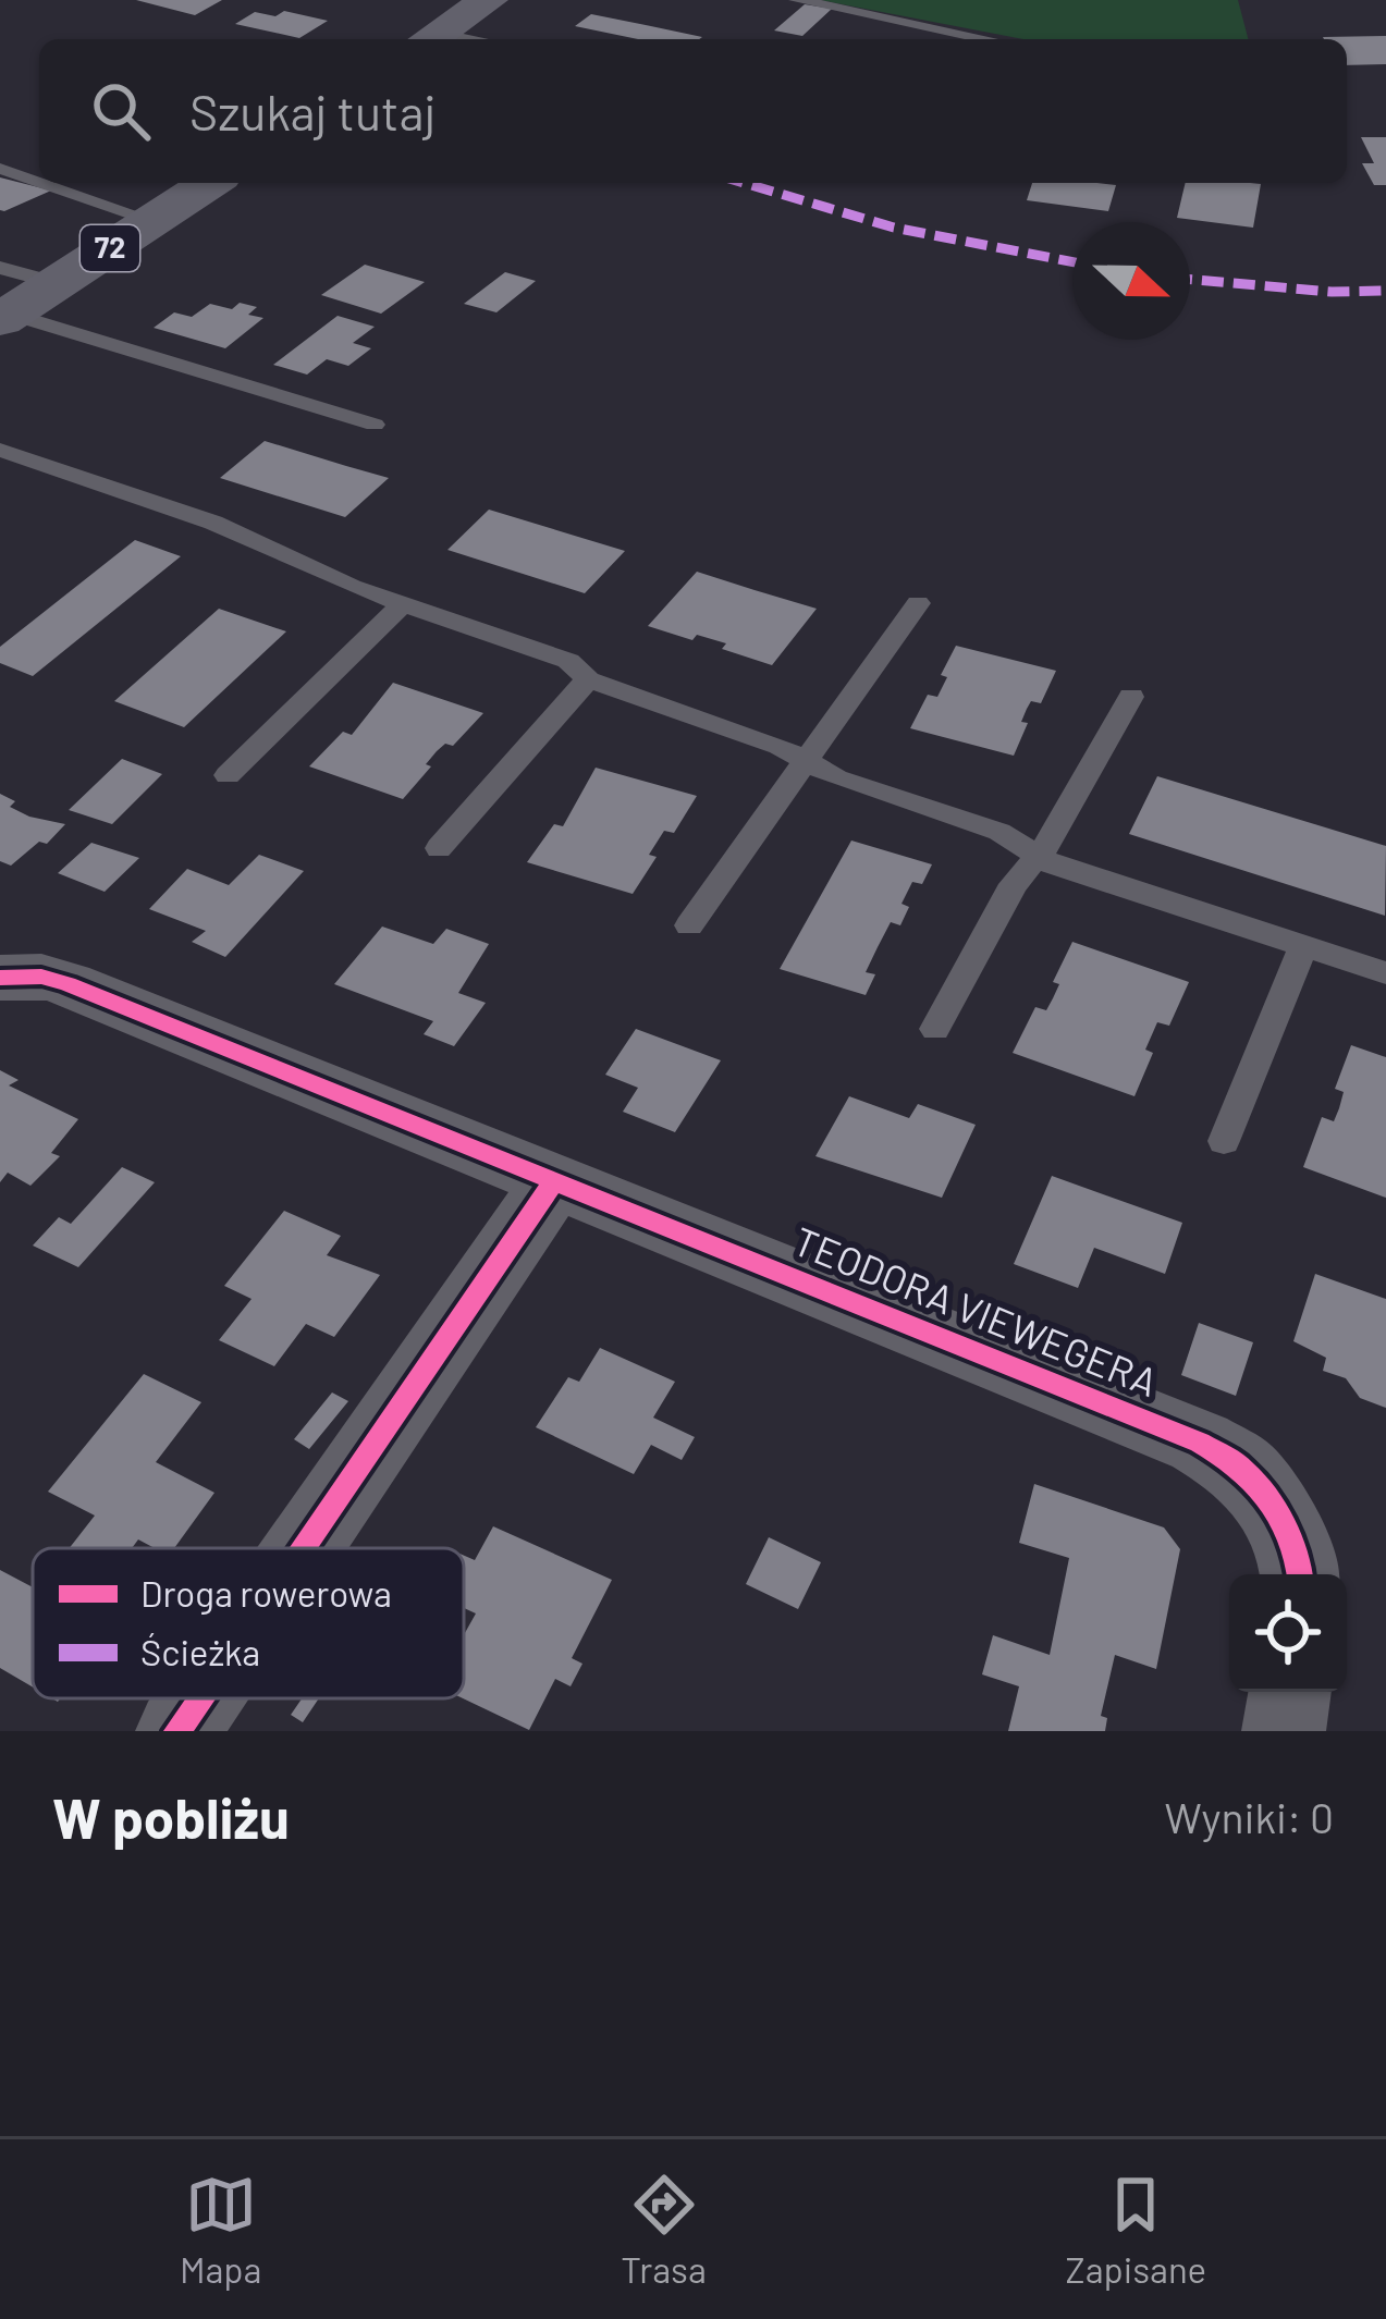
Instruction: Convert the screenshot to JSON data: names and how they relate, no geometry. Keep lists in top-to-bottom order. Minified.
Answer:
{"streets":{"main road":["72"],"street":["TEODORA VIEWEGERA"]},"legend":["Droga rowerowa","Ścieżka"],"north":"right","page":{"search":"Szukaj tutaj","heading":["W pobliżu","Wyniki: 0"],"nav":["Mapa","Trasa","Zapisane"]}}
